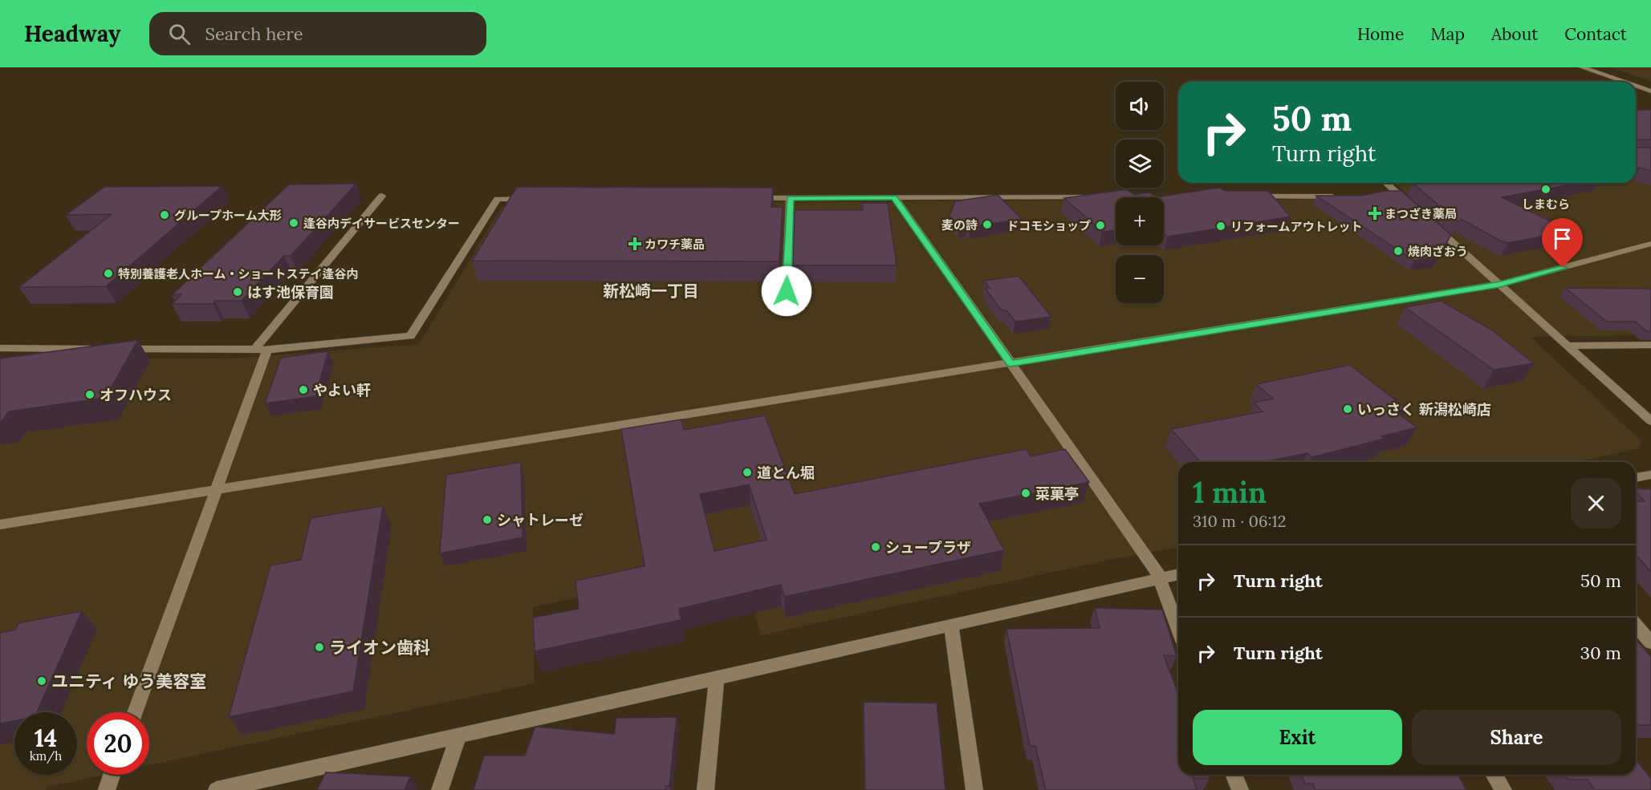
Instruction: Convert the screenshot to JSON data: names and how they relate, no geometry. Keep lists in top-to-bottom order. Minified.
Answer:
{"districts":["新松崎一丁目"],"places":{"other":["しまむら","グループホーム大形","逢谷内デイサービスセンター","麦の詩","ドコモショップ","リフォームアウトレット","焼肉ざおう","特別養護老人ホーム・ショートステイ逢谷内","はす池保育園","やよい軒","オフハウス","いっさく 新潟松崎店","道とん堀","菜菓亭","シャトレーゼ","シュープラザ","ライオン歯科","ユニティ ゆう美容室"],"health":["まつざき薬局","カワチ薬品"]},"page":{"header":"Headway","search":"Search here","nav":["Home","Map","About","Contact"],"map_buttons":["+","−"],"turn":["50 m","Turn right"],"heading":["1 min","310 m · 06:12"],"list":[{"name":"Turn right","value":"50 m"},{"name":"Turn right","value":"30 m"}],"buttons":["Exit","Share"],"speed":"14 km/h","limit":"20"}}
